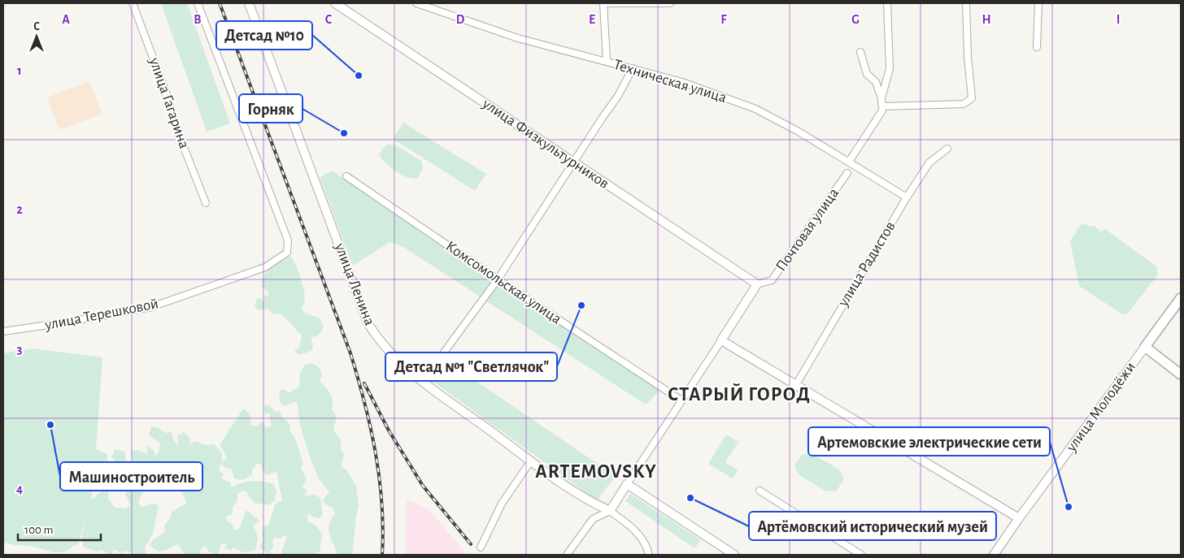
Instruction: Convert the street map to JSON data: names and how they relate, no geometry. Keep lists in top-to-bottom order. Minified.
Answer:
{"streets":{"main road":["улица Молодёжи"],"street":["Техническая улица","улица Гагарина","улица Физкультурников","Почтовая улица","улица Радистов","Комсомольская улица","улица Ленина","улица Терешковой"]},"crossings":[["Техническая улица","улица Радистов"],["улица Физкультурников","Почтовая улица"]],"districts":["СТАРЫЙ ГОРОД","ARTEMOVSKY"],"places":["Детсад №10","Горняк","Детсад №1 \"Светлячок\"","Машиностроитель","Артёмовский исторический музей","Артемовские электрические сети"],"scale_bar":"100 m","north":"top","grid":{"columns":["A","B","C","D","E","F","G","H","I"],"rows":["1","2","3","4"]}}
